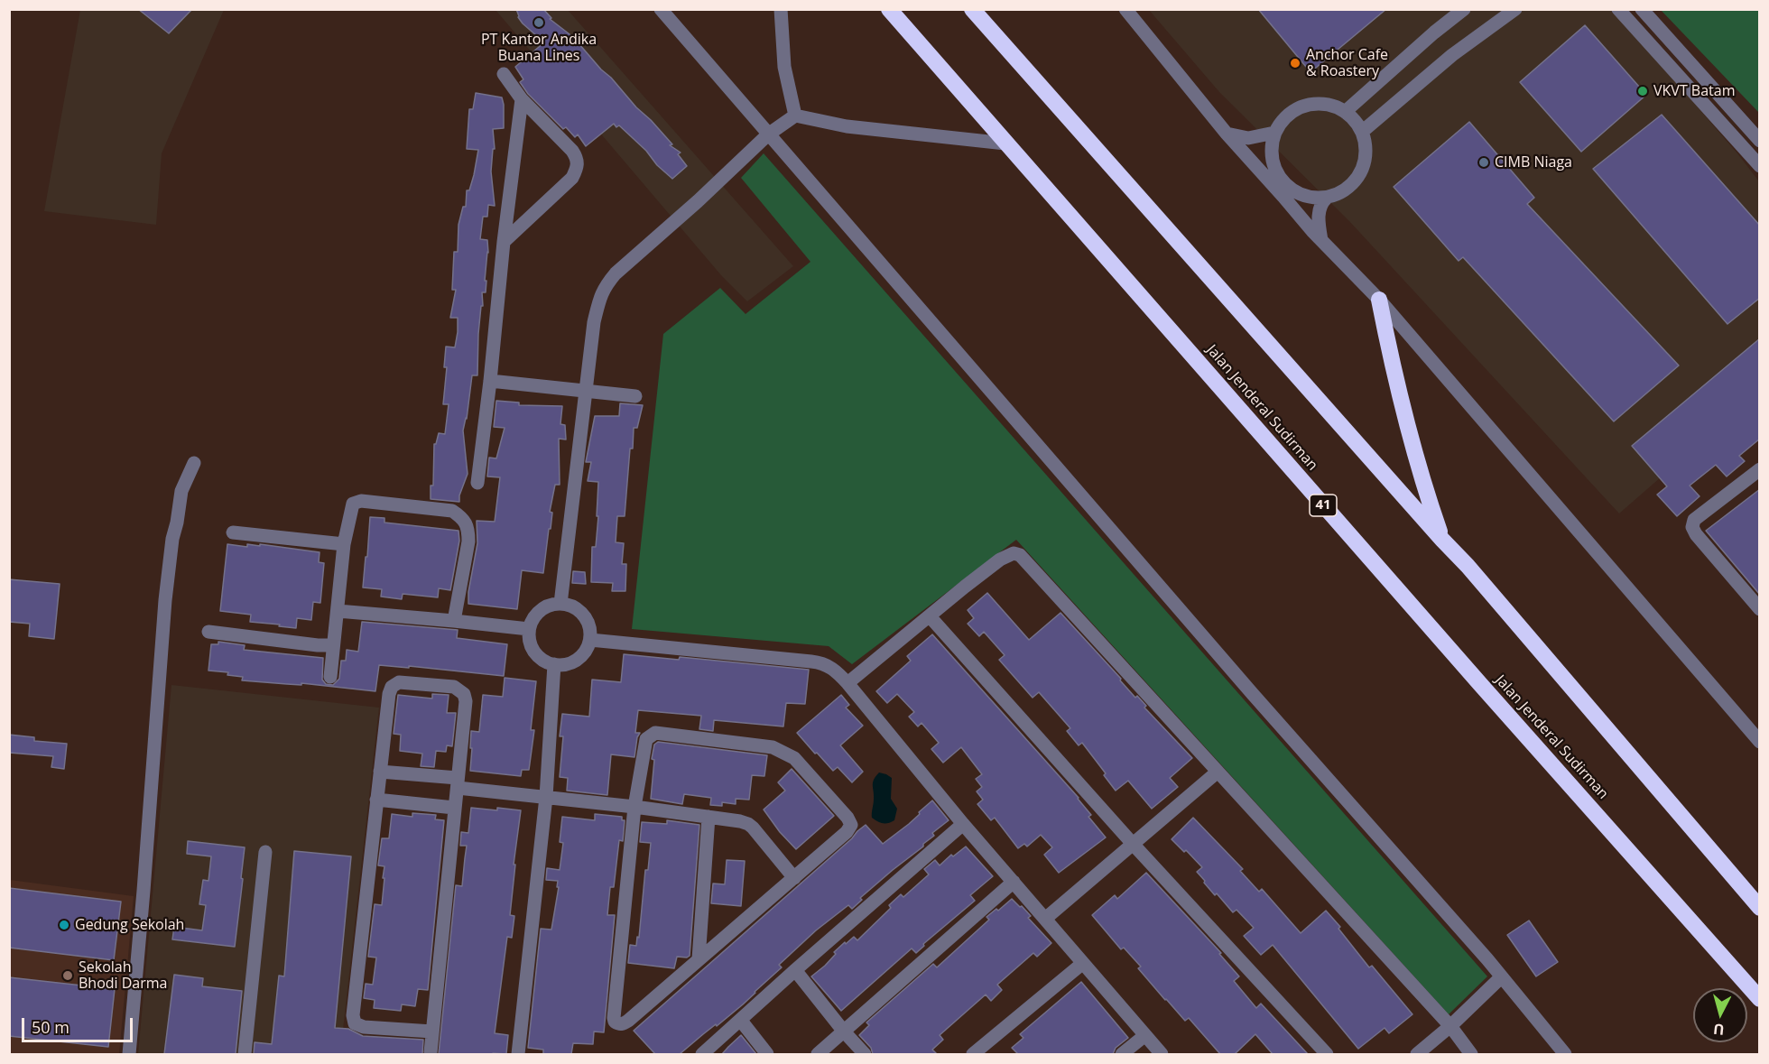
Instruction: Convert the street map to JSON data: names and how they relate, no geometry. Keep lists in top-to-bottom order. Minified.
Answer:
{"streets":{"highway":["Jalan Jenderal Sudirman","41"]},"places":["PT Kantor Andika Buana Lines","Anchor Cafe & Roastery","VKVT Batam","CIMB Niaga","Gedung Sekolah","Sekolah Bhodi Darma"],"scale_bar":"50 m","north":"bottom"}
